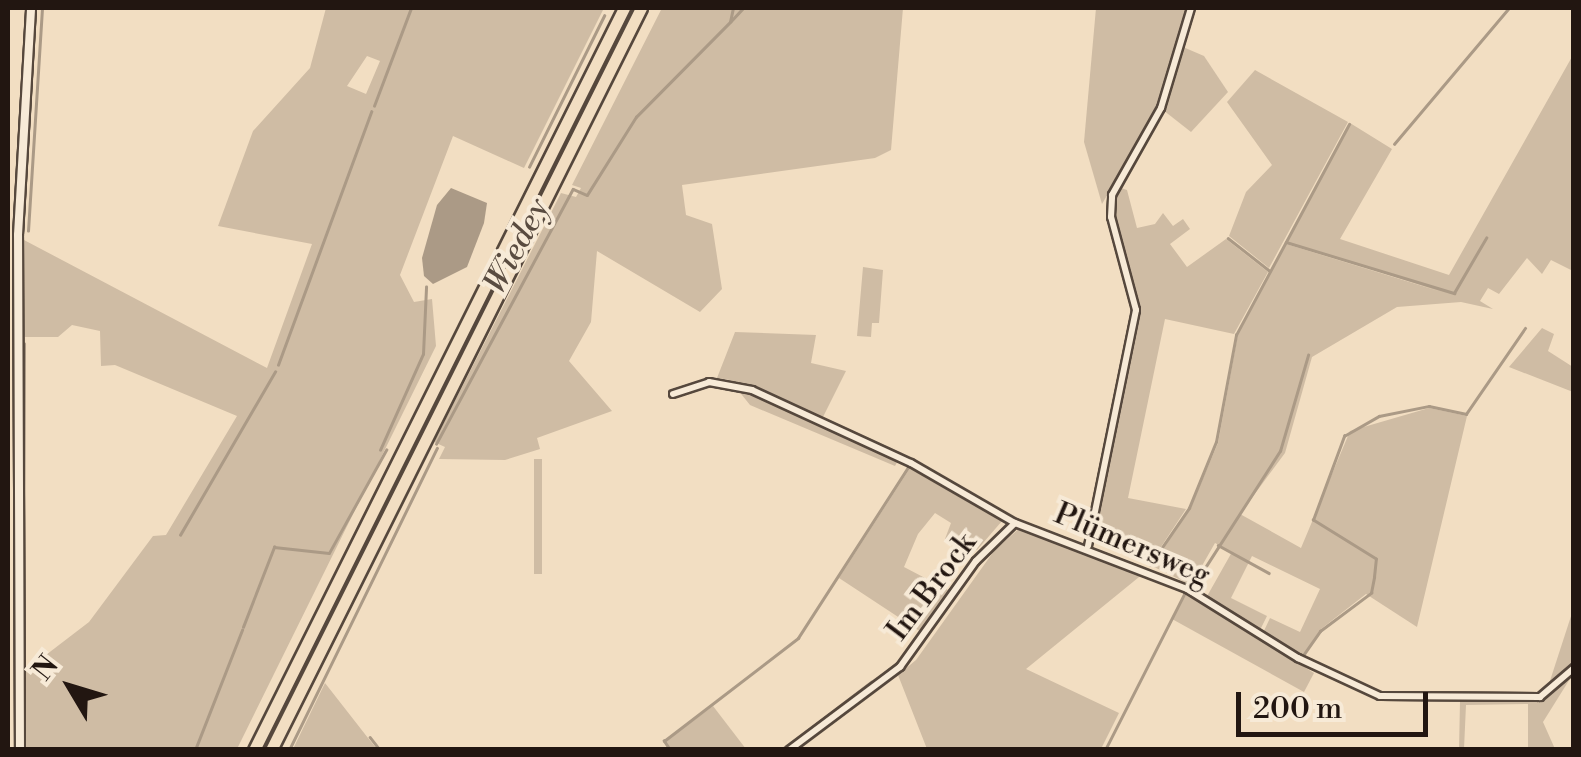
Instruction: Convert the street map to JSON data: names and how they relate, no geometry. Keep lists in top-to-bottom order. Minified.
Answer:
{"streets":{"street":["Plümersweg","Im Brock"]},"crossings":[["Plümersweg","Im Brock"]],"water":["Wiedey"],"scale_bar":"200 m","north":"top left"}
